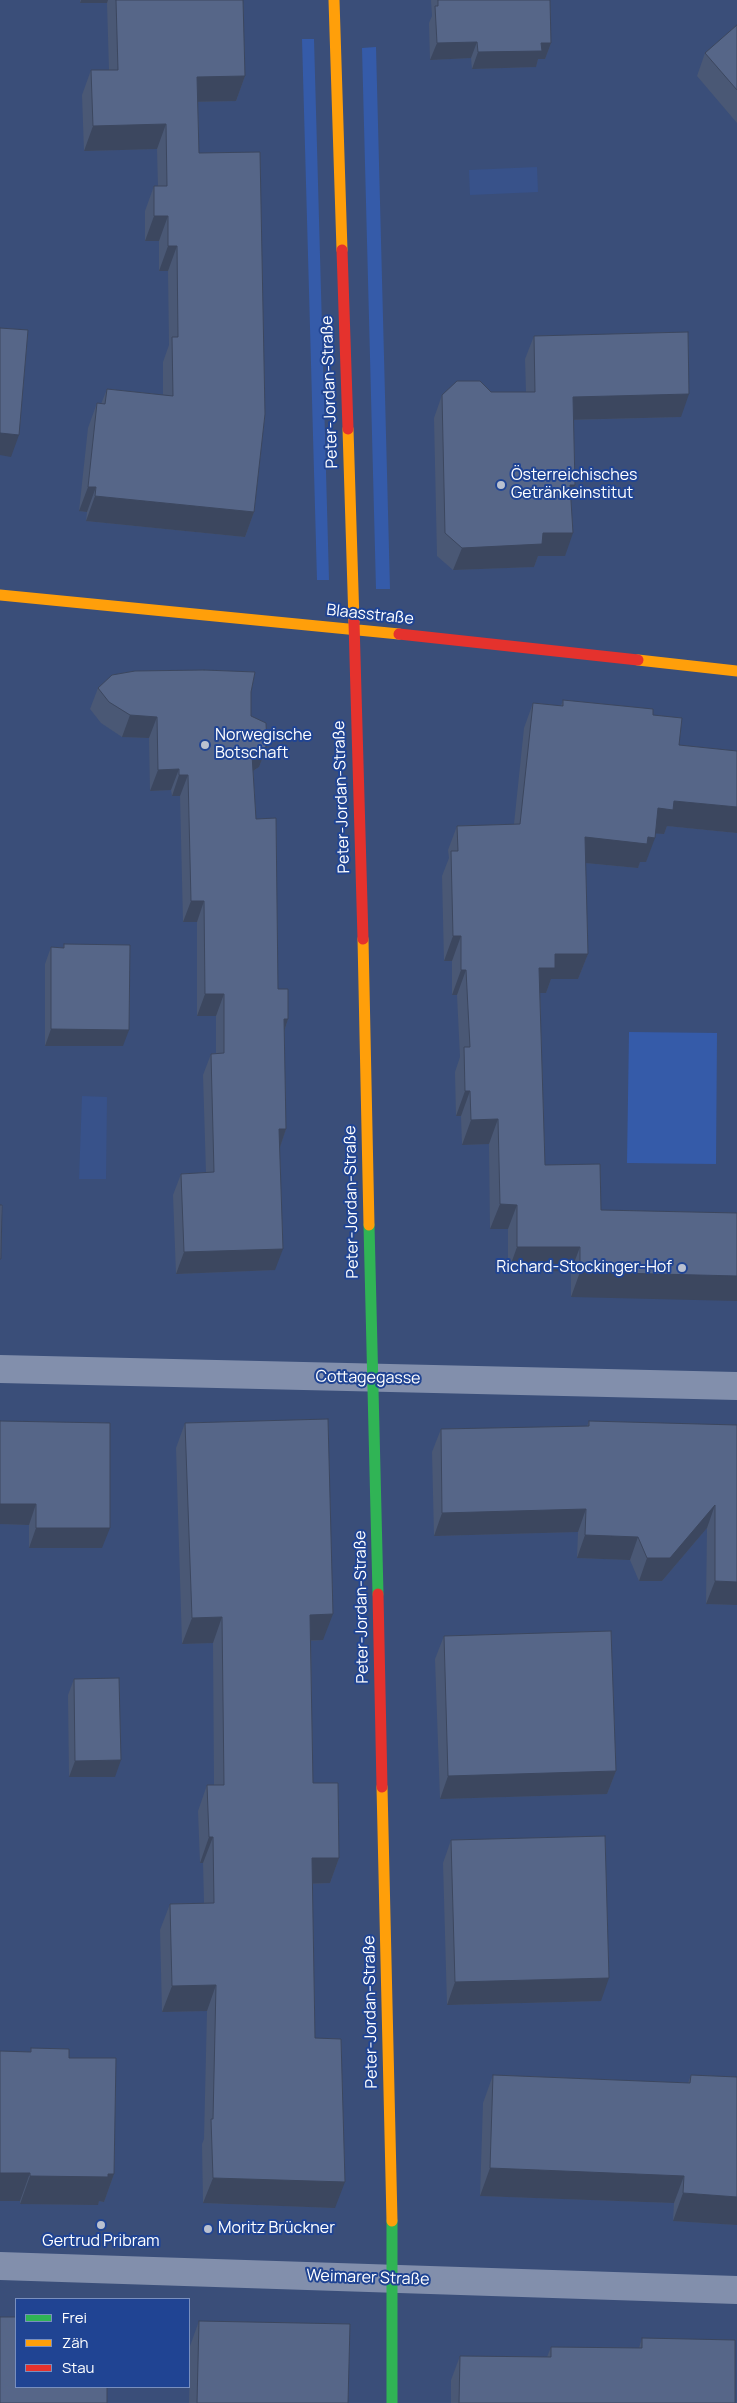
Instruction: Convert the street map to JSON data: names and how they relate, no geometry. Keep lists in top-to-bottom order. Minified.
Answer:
{"streets":{"street":["Peter-Jordan-Straße","Blaasstraße","Cottagegasse","Weimarer Straße"]},"crossings":[["Peter-Jordan-Straße","Blaasstraße"],["Peter-Jordan-Straße","Cottagegasse"],["Peter-Jordan-Straße","Weimarer Straße"]],"places":["Österreichisches Getränkeinstitut","Norwegische Botschaft","Richard-Stockinger-Hof","Gertrud Pribram","Moritz Brückner"],"legend":["Frei","Zäh","Stau"]}
